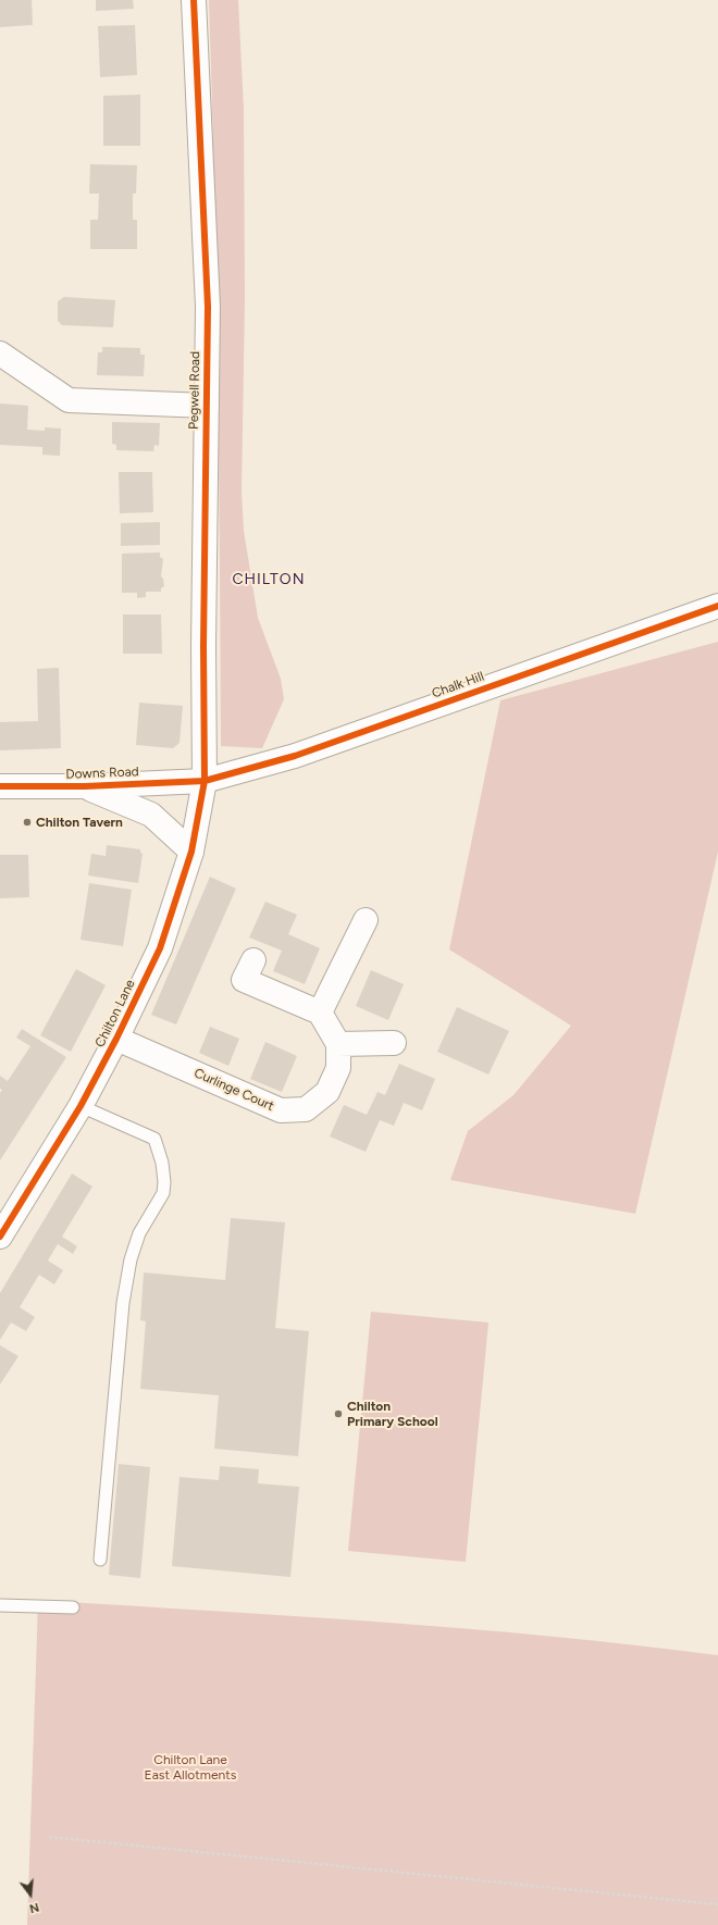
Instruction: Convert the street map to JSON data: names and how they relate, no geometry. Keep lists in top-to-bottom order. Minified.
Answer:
{"streets":{"street":["Pegwell Road","Chalk Hill","Downs Road","Chilton Lane","Curlinge Court"]},"crossings":[["Pegwell Road","Chalk Hill"],["Pegwell Road","Downs Road"],["Pegwell Road","Chilton Lane"],["Chalk Hill","Downs Road"],["Chalk Hill","Chilton Lane"],["Downs Road","Chilton Lane"],["Chilton Lane","Curlinge Court"]],"districts":["CHILTON"],"parks":["Chilton Lane East Allotments"],"places":["Chilton Tavern","Chilton Primary School"],"north":"bottom"}
